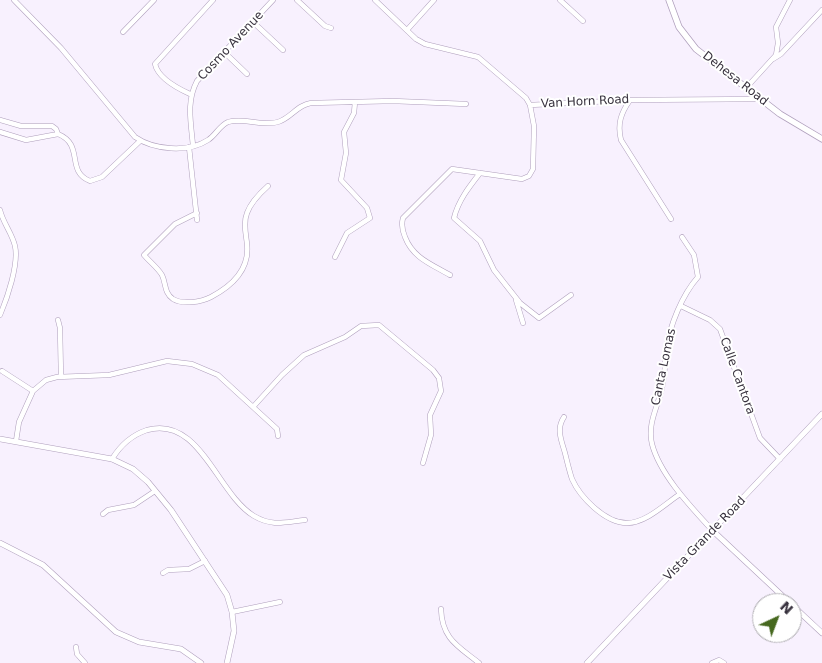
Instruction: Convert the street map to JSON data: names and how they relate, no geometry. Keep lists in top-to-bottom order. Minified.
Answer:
{"streets":{"main road":["Dehesa Road"],"street":["Cosmo Avenue","Van Horn Road","Canta Lomas","Calle Cantora","Vista Grande Road"]},"crossings":[["Dehesa Road","Van Horn Road"],["Canta Lomas","Calle Cantora"],["Canta Lomas","Vista Grande Road"],["Calle Cantora","Vista Grande Road"]],"north":"top right"}
